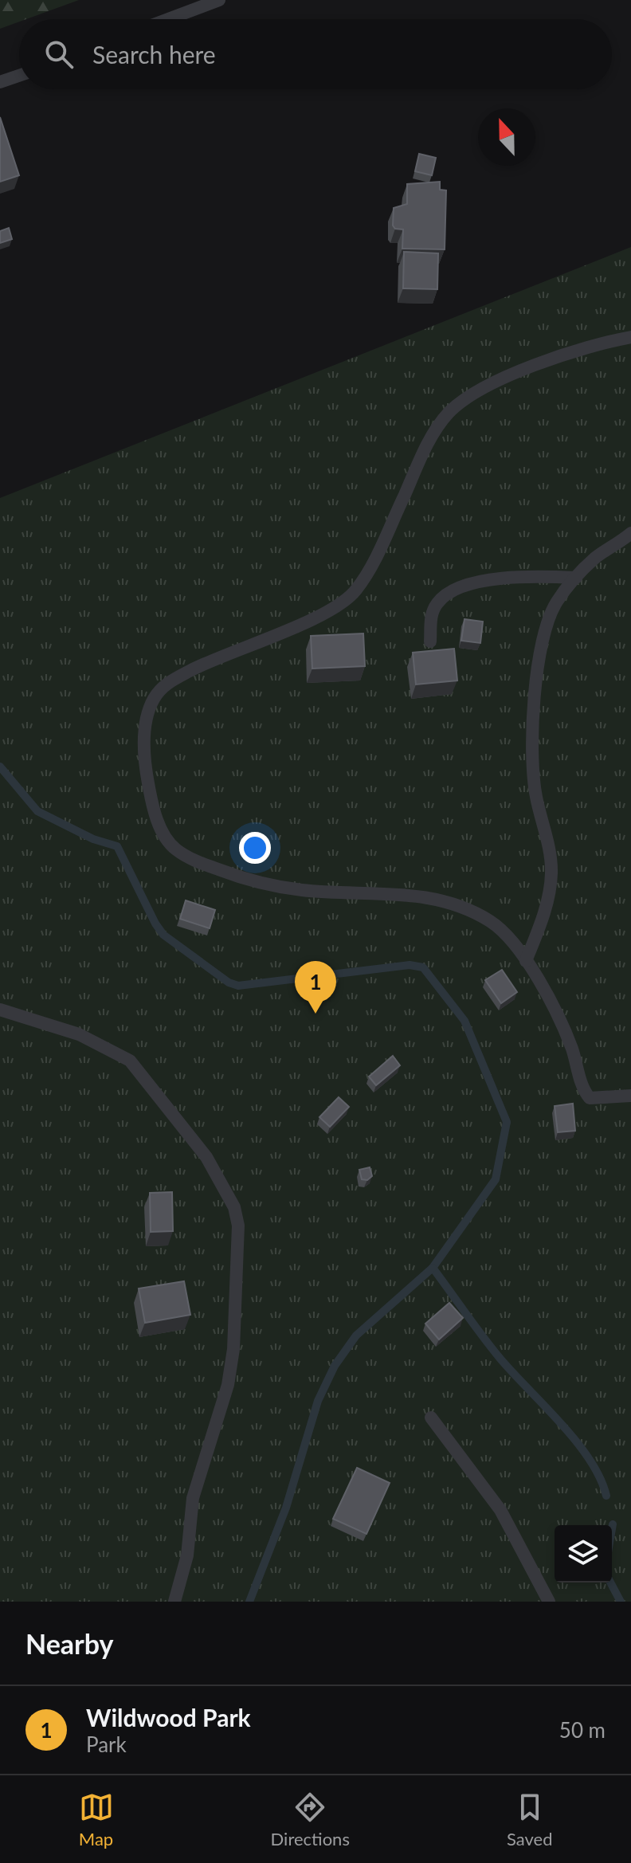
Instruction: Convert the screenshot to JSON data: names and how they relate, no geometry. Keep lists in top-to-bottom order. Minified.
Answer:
{"north":"top","page":{"search":"Search here","pins":"1","heading":"Nearby","list":[{"mark":"1","name":"Wildwood Park","note":"Park","value":"50 m"}],"nav":["Map","Directions","Saved"]}}
